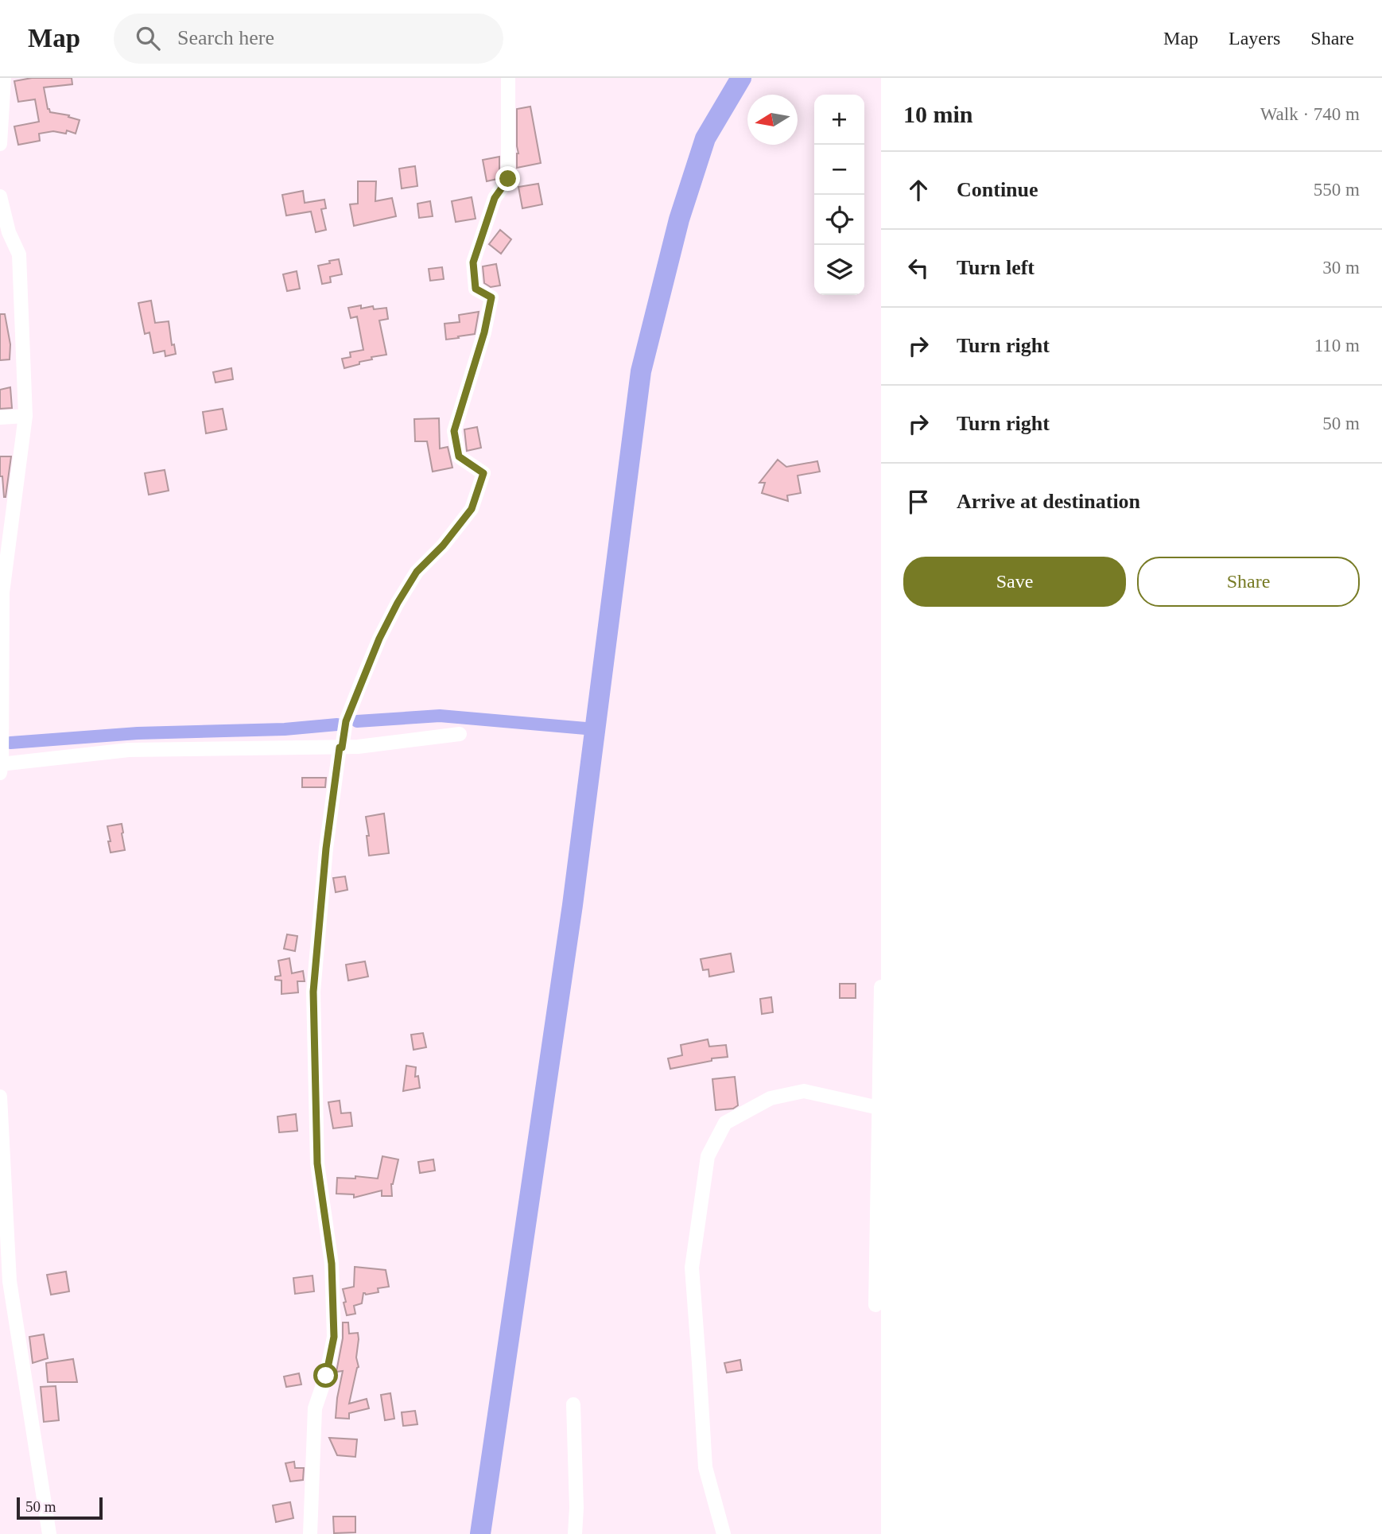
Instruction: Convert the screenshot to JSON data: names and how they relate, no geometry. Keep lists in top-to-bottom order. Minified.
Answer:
{"scale_bar":"50 m","north":"left","page":{"header":"Map","search":"Search here","nav":["Map","Layers","Share"],"heading":["10 min","Walk · 740 m"],"map_buttons":["+","−"],"list":[["Continue","550 m"],["Turn left","30 m"],["Turn right","110 m"],["Turn right","50 m"],"Arrive at destination"],"buttons":["Save","Share"],"scale":"50 m"}}
